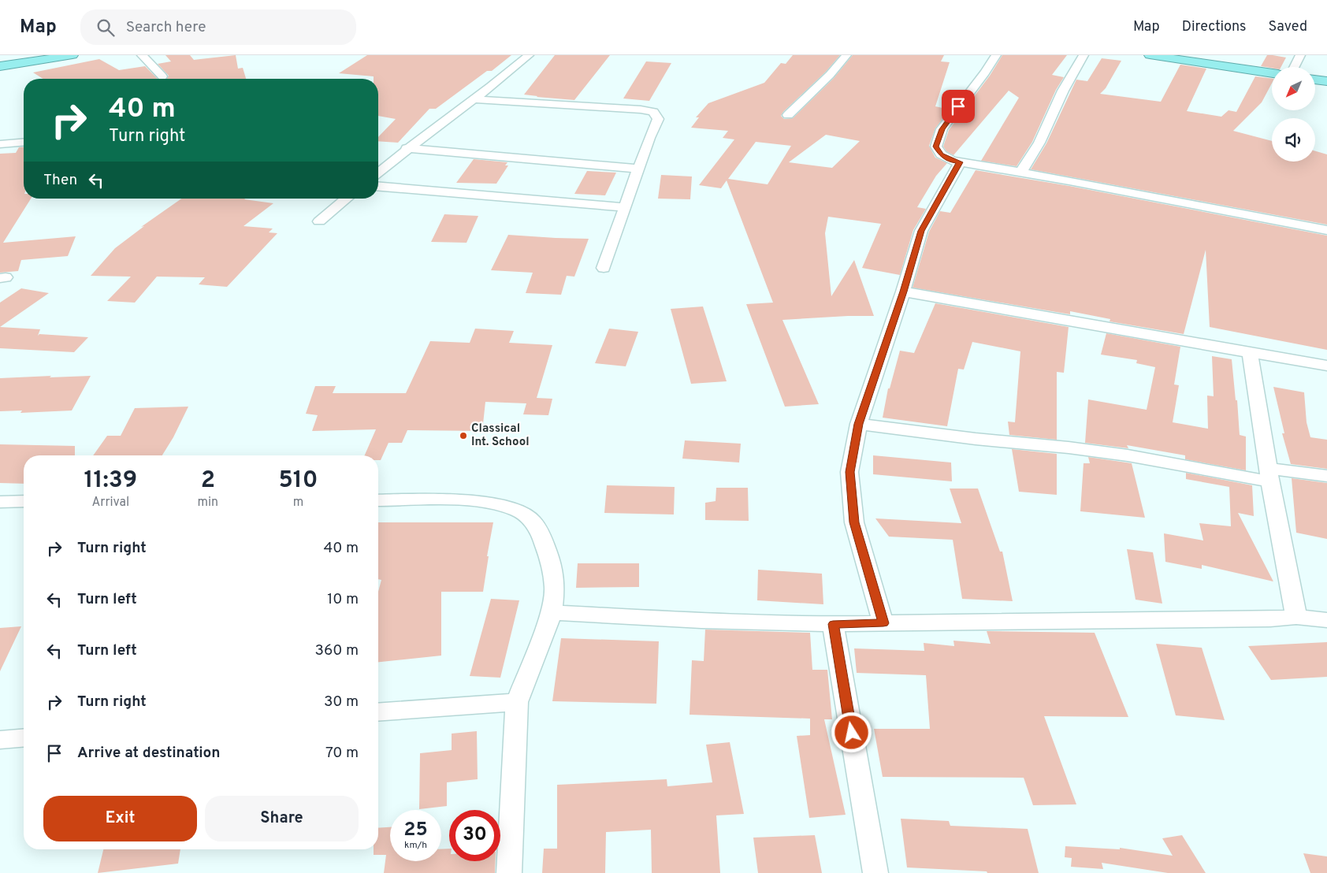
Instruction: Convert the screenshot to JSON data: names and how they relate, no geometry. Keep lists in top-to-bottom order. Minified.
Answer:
{"places":["Classical Int. School"],"north":"bottom left","page":{"header":"Map","search":"Search here","nav":["Map","Directions","Saved"],"turn":["40 m","Turn right"],"then":"Then","eta":["11:39","Arrival","2","min","510","m"],"list":[{"name":"Turn right","value":"40 m"},{"name":"Turn left","value":"10 m"},{"name":"Turn left","value":"360 m"},{"name":"Turn right","value":"30 m"},{"name":"Arrive at destination","value":"70 m"}],"buttons":["Exit","Share"],"speed":"25 km/h","limit":"30"}}
